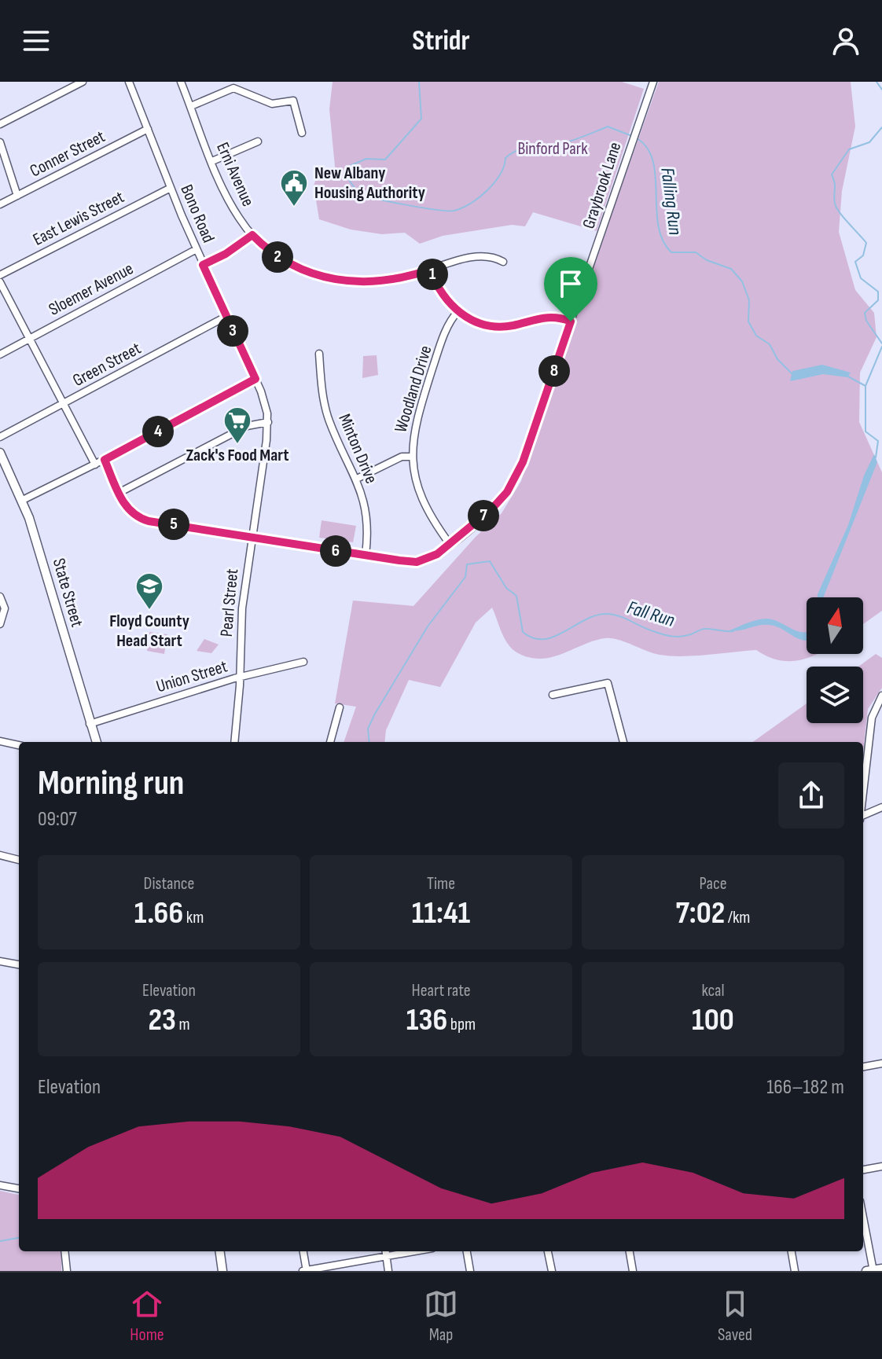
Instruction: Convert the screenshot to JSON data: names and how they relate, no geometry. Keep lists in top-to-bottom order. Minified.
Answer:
{"streets":{"main road":["State Street"],"street":["Conner Street","Erni Avenue","Graybrook Lane","Bono Road","East Lewis Street","Sloemer Avenue","Green Street","Woodland Drive","Minton Drive","Pearl Street","Union Street"]},"crossings":[["Conner Street","Bono Road"],["Graybrook Lane","Bono Road"],["Graybrook Lane","Woodland Drive"],["Graybrook Lane","Minton Drive"],["Graybrook Lane","Pearl Street"],["Bono Road","East Lewis Street"],["Bono Road","Sloemer Avenue"],["Bono Road","Green Street"],["Bono Road","Pearl Street"],["State Street","Union Street"],["Pearl Street","Union Street"]],"water":["Falling Run","Fall Run"],"parks":["Binford Park"],"places":{"public building":["New Albany Housing Authority"],"supermarket":["Zack's Food Mart"],"school or university":["Floyd County Head Start"]},"north":"top","page":{"header":"Stridr","pins":["2","1","3","8","4","7","5","6"],"heading":["Morning run","09:07"],"stats":[["Distance","1.66 km"],["Time","11:41"],["Pace","7:02 /km"],["Elevation","23 m"],["Heart rate","136 bpm"],["kcal","100"]],"chart":["Elevation","166–182 m"],"tabs":["Home","Map","Saved"]}}
